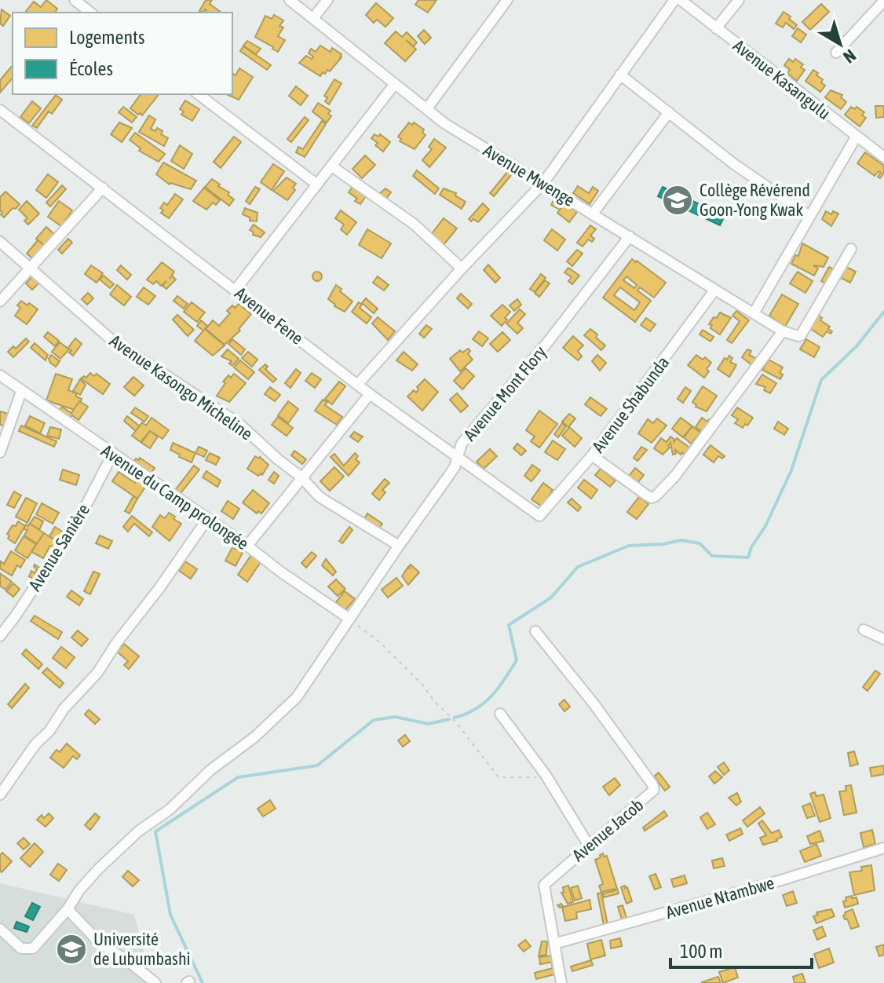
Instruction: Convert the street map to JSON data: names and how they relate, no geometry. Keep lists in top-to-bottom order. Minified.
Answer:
{"streets":{"street":["Avenue Kasangulu","Avenue Mwenge","Avenue Fene","Avenue Kasongo Micheline","Avenue Mont Flory","Avenue Shabunda","Avenue du Camp prolongée","Avenue Sanière","Avenue Jacob","Avenue Ntambwe"]},"crossings":[["Avenue Mwenge","Avenue Mont Flory"],["Avenue Mwenge","Avenue Shabunda"],["Avenue Fene","Avenue Mont Flory"],["Avenue Fene","Avenue Shabunda"],["Avenue Kasongo Micheline","Avenue Mont Flory"],["Avenue Mont Flory","Avenue du Camp prolongée"],["Avenue du Camp prolongée","Avenue Sanière"],["Avenue Jacob","Avenue Ntambwe"]],"places":{"school or university":["Collège Révérend Goon-Yong Kwak","Université de Lubumbashi"]},"legend":["Logements","Écoles"],"scale_bar":"100 m","north":"bottom right"}
